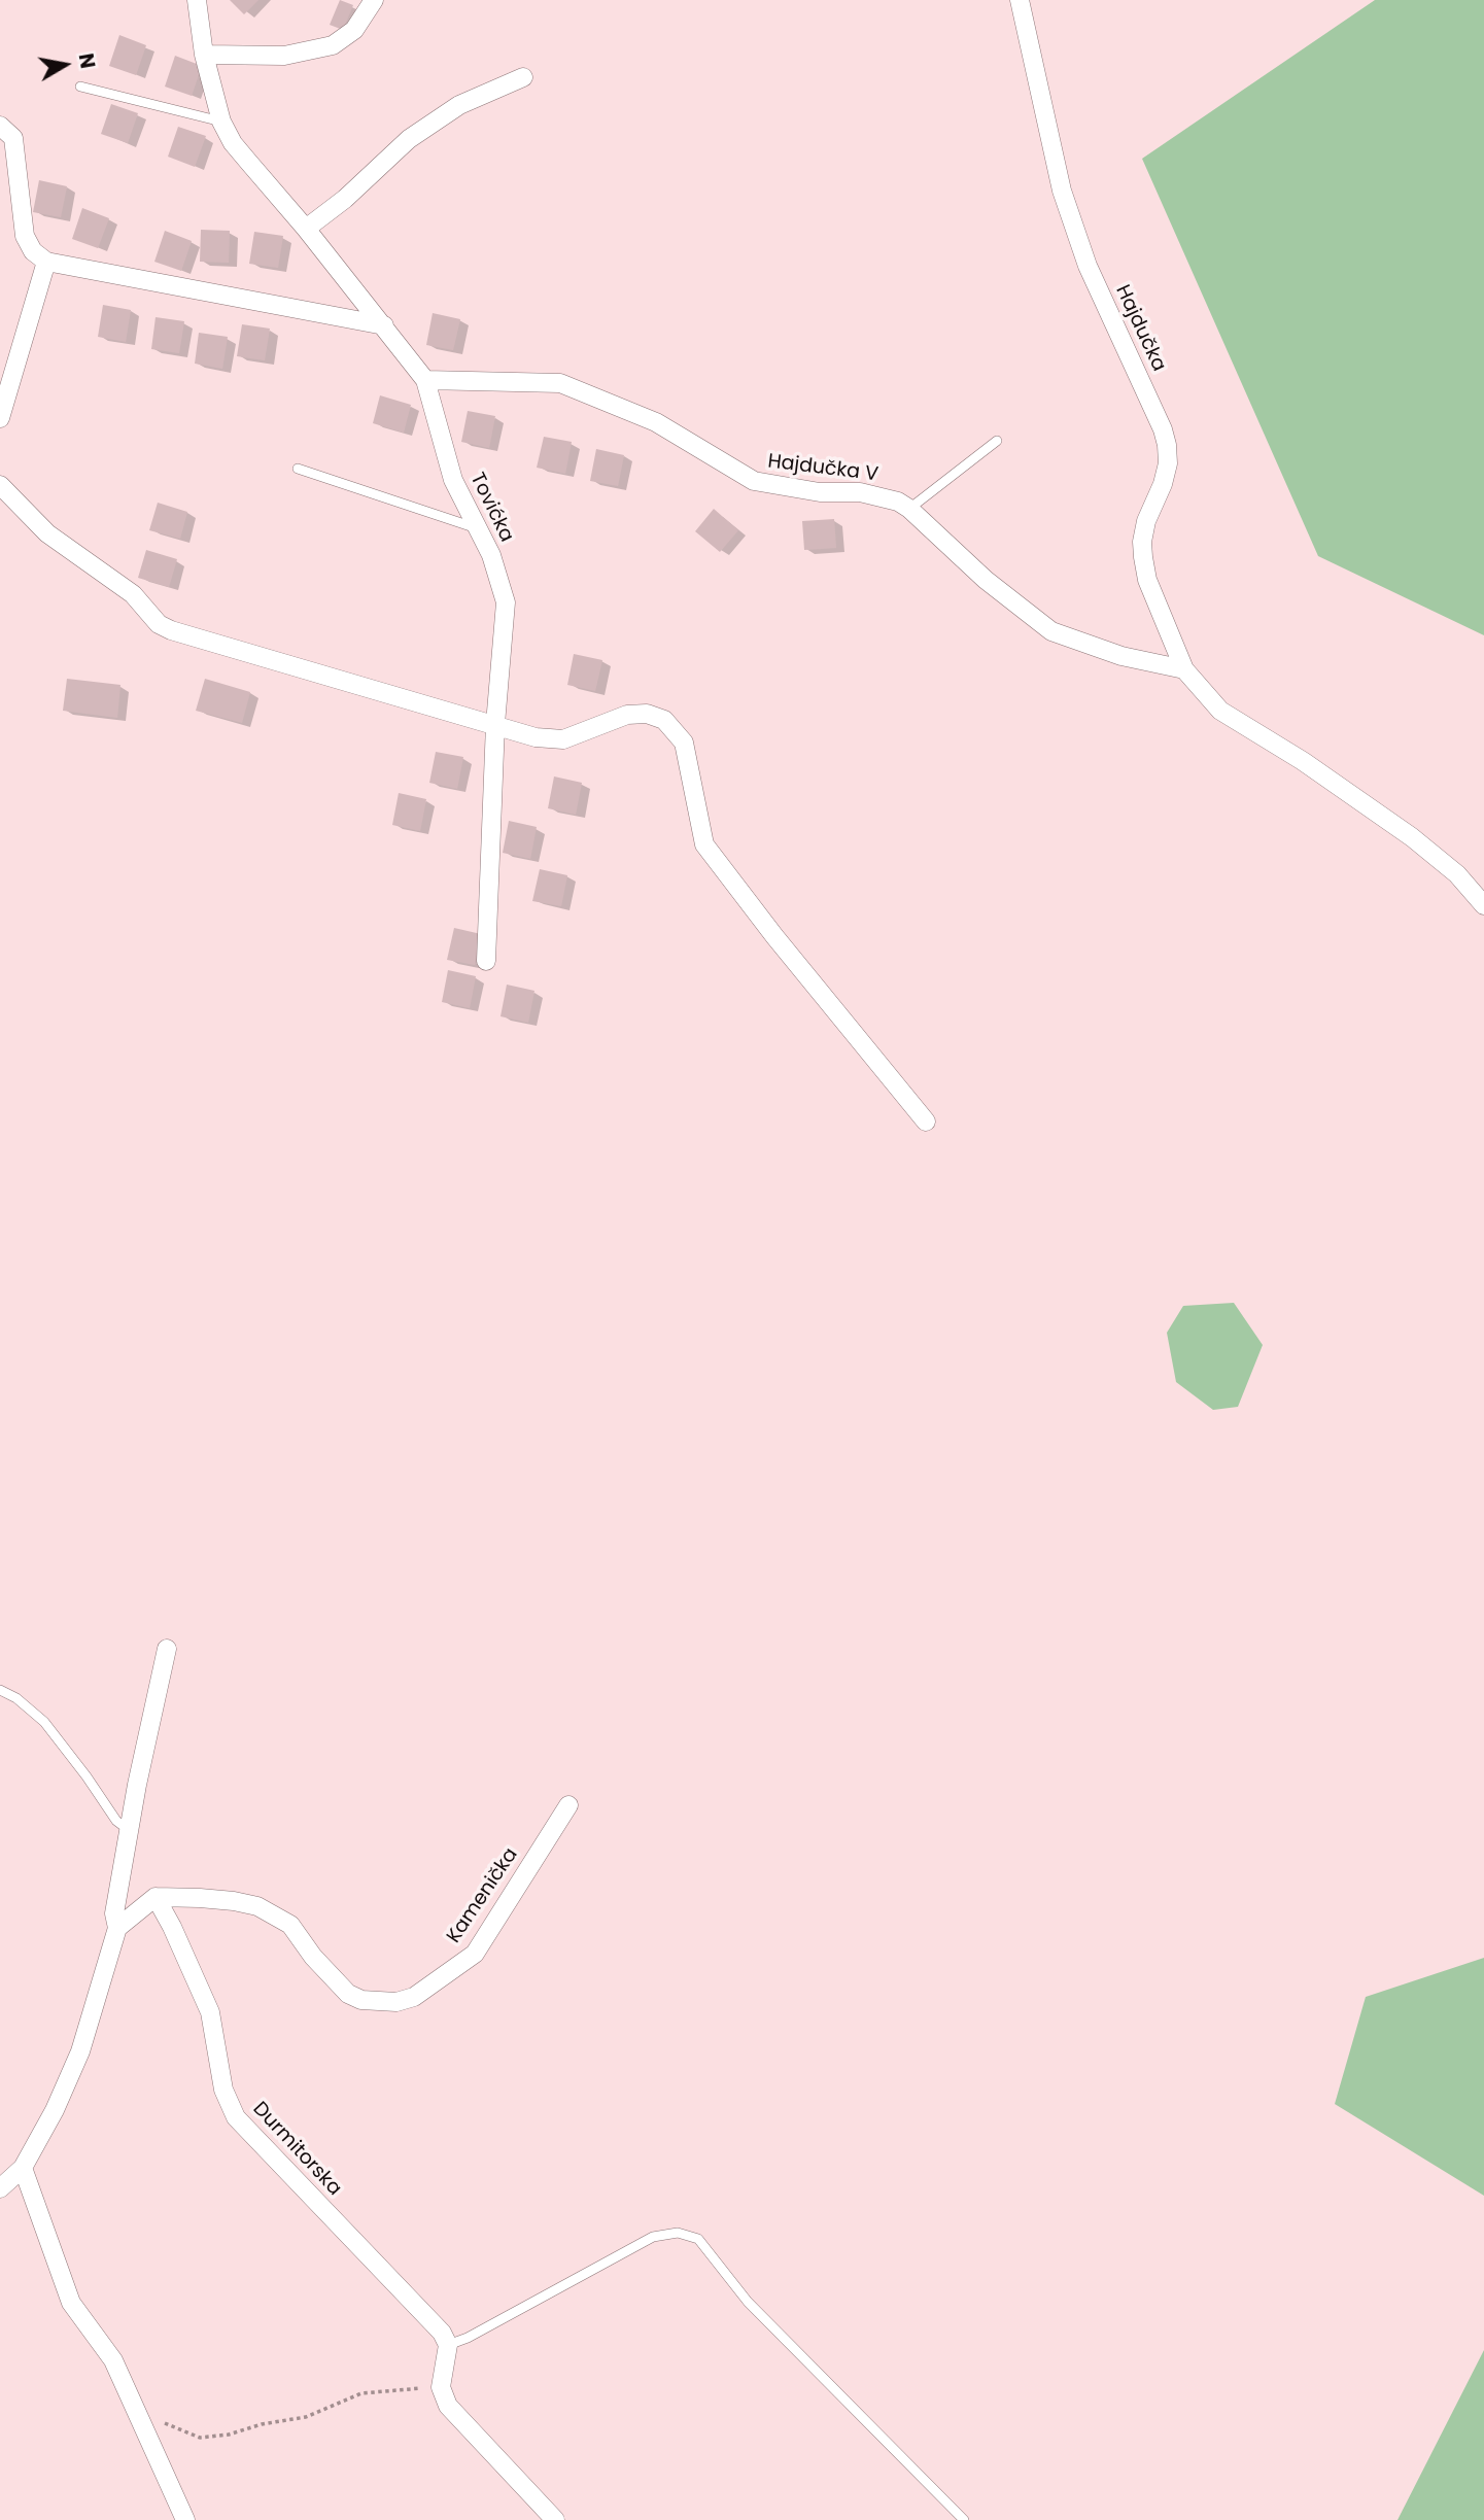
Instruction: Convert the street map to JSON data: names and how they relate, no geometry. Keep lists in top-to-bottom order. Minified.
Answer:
{"streets":{"street":["Hajdučka","Hajdučka V","Tovićka","Kamenička","Durmitorska"]},"crossings":[["Hajdučka","Hajdučka V"],["Hajdučka V","Tovićka"],["Kamenička","Durmitorska"]],"north":"right"}
